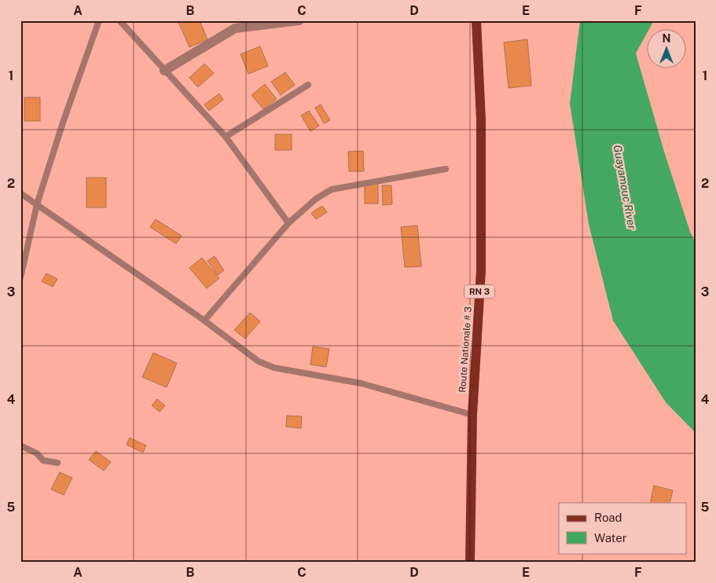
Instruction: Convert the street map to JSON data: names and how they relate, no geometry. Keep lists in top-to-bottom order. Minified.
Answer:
{"streets":{"main road":["RN 3","Route Nationale # 3"]},"water":["Guayamouc River"],"legend":["Road","Water"],"north":"top","grid":{"columns":["A","B","C","D","E","F"],"rows":["1","2","3","4","5"]}}
